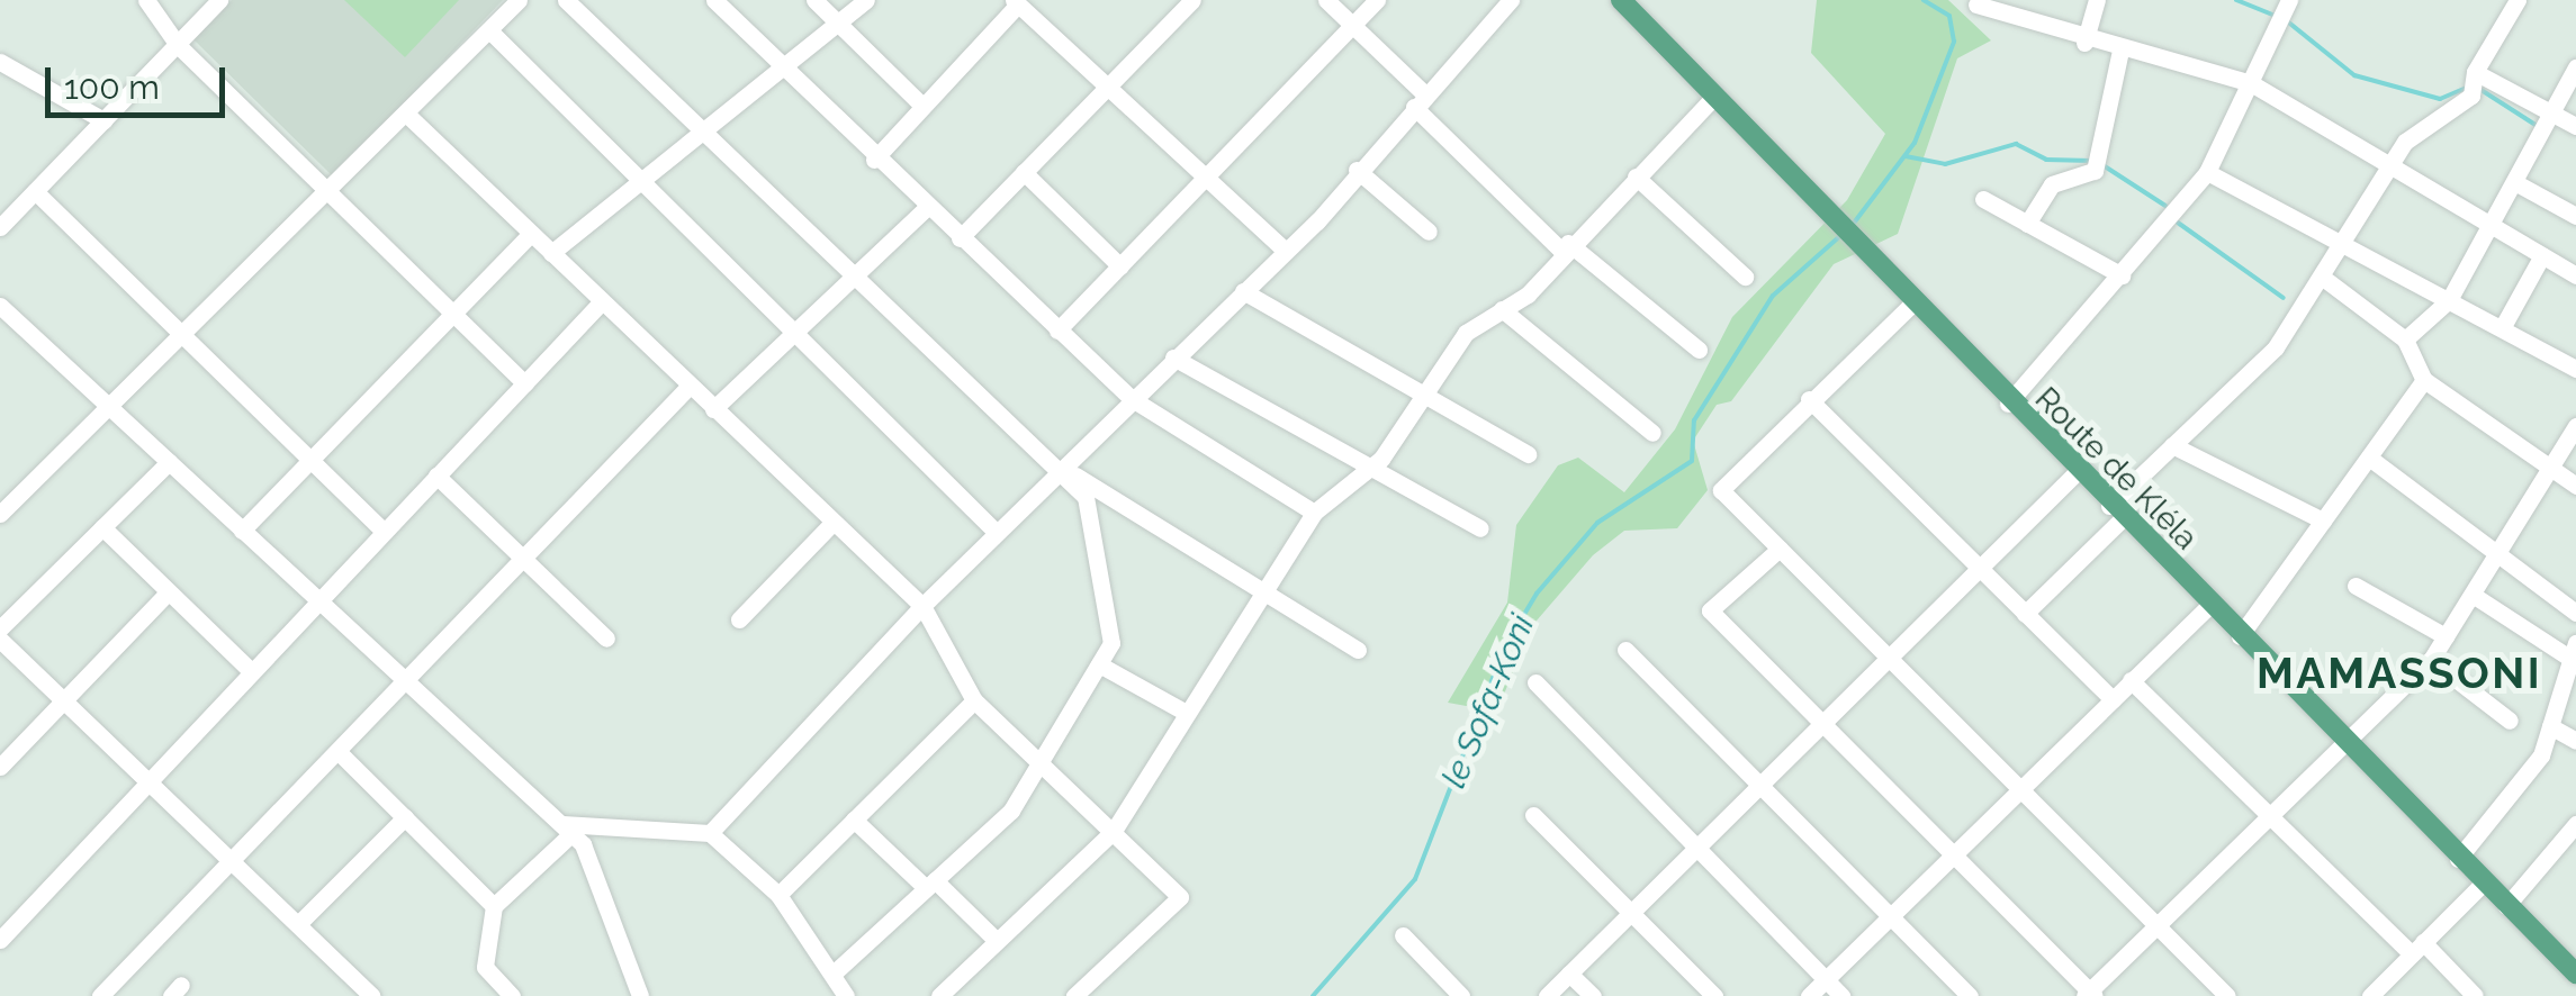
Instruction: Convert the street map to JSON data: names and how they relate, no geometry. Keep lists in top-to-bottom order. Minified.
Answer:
{"streets":{"main road":["Route de Kléla"]},"districts":["MAMASSONI"],"water":["le Sofa-Koni"],"scale_bar":"100 m"}
